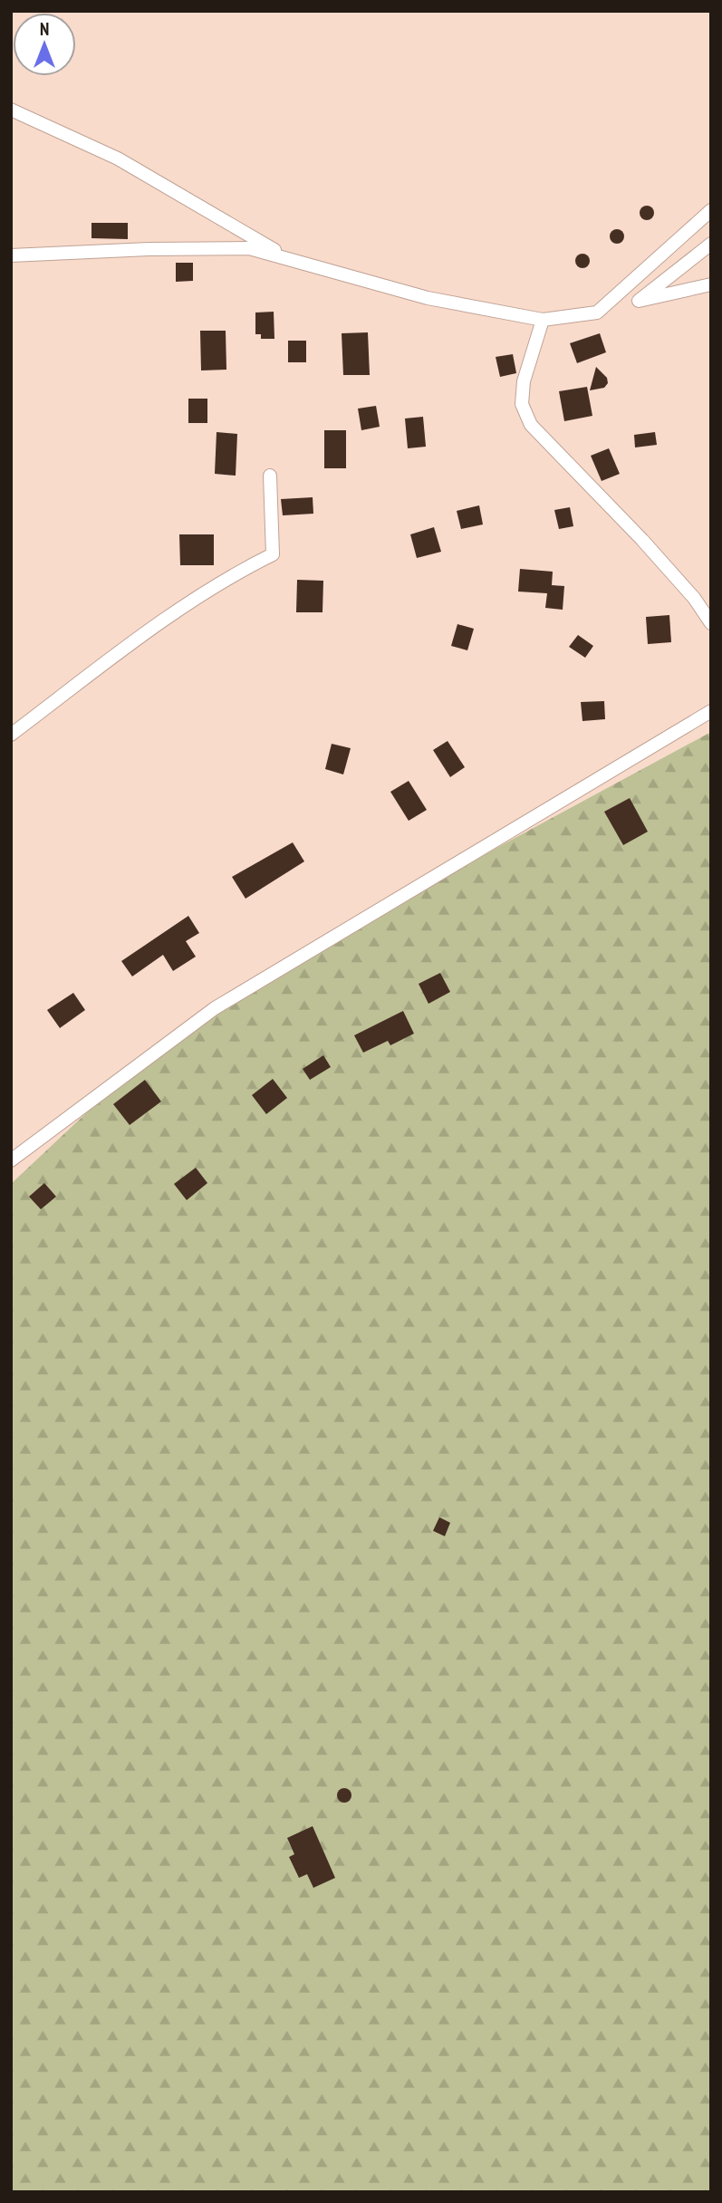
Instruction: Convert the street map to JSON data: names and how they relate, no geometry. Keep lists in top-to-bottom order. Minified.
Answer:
{"north":"top"}
